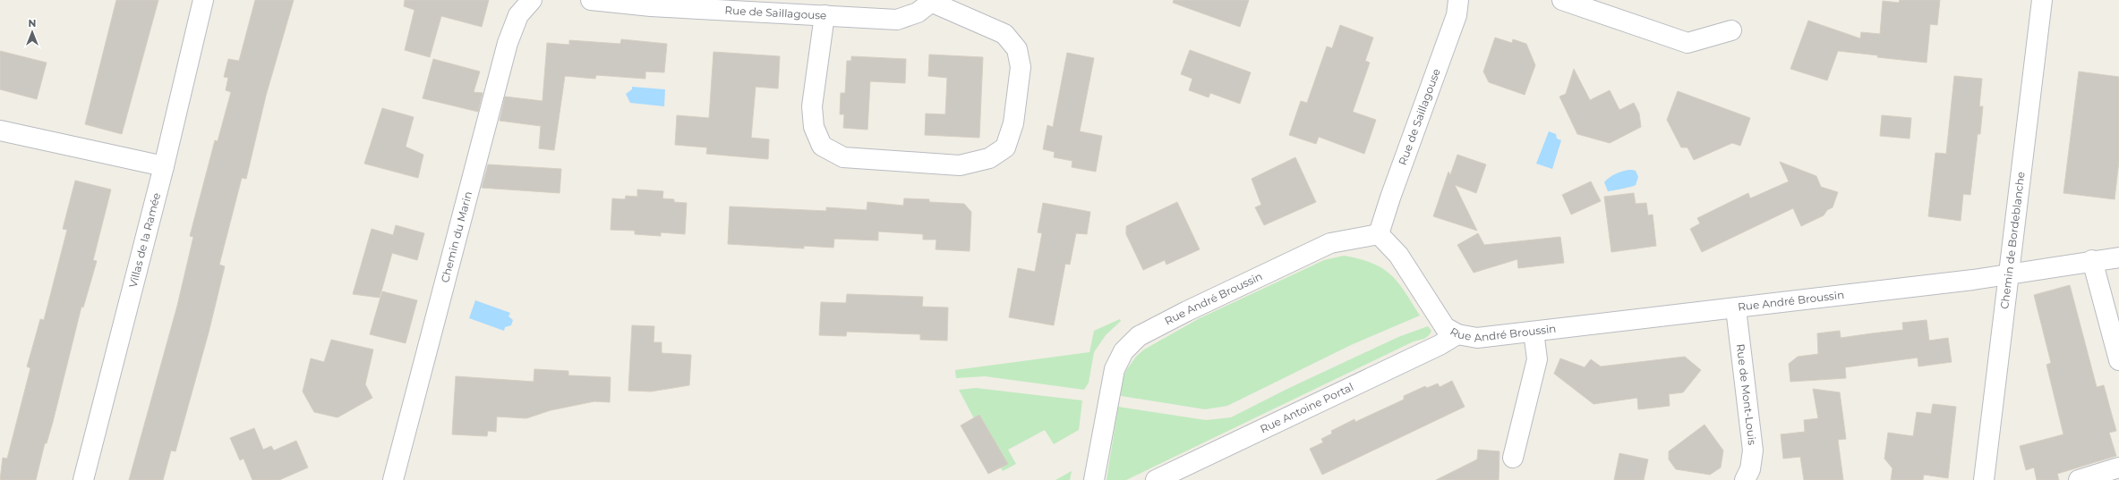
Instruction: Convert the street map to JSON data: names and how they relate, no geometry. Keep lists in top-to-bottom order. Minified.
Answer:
{"streets":{"street":["Rue de Saillagouse","Chemin du Marin","Villas de la Ramée","Chemin de Bordeblanche","Rue André Broussin","Rue de Mont-Louis","Rue Antoine Portal"]},"crossings":[["Rue de Saillagouse","Rue André Broussin"],["Chemin de Bordeblanche","Rue André Broussin"],["Rue André Broussin","Rue de Mont-Louis"],["Rue André Broussin","Rue Antoine Portal"]],"north":"top"}
